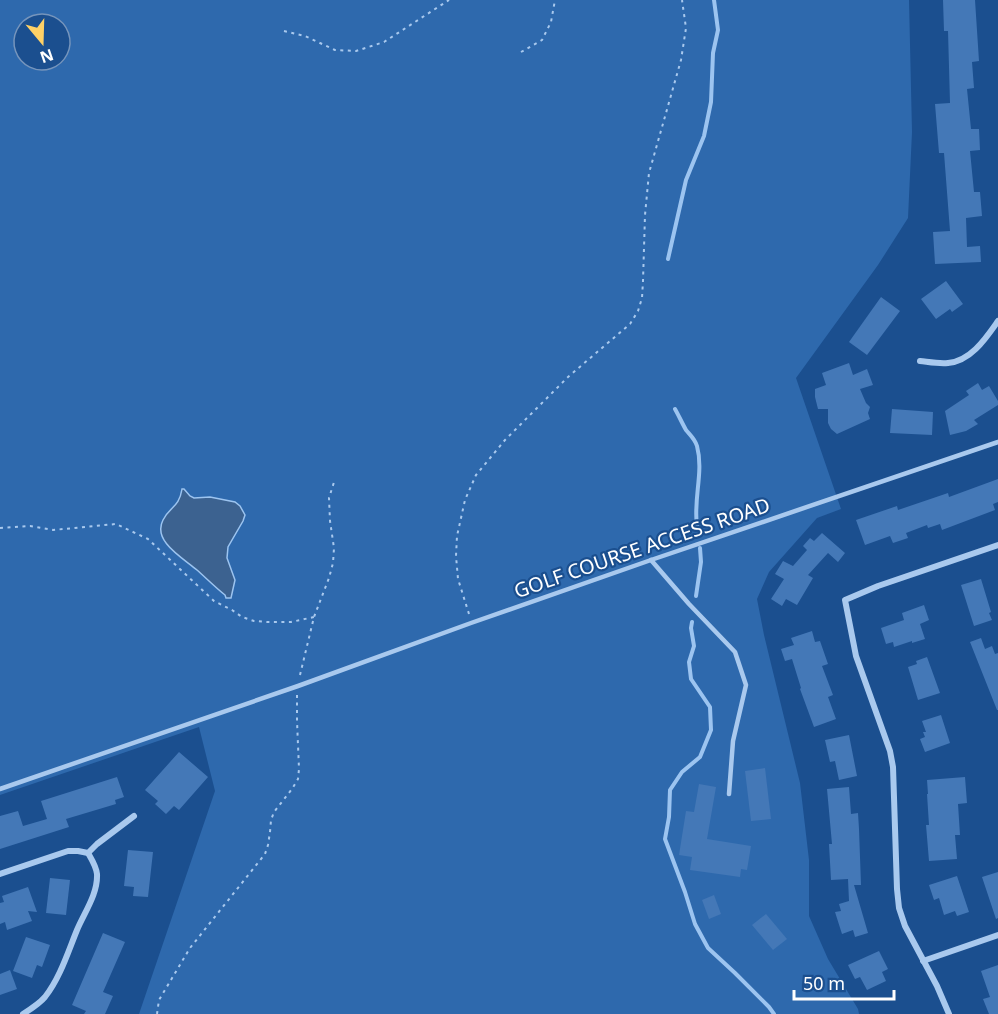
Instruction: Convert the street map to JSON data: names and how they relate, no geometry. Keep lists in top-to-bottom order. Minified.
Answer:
{"streets":{"lane":["GOLF COURSE ACCESS ROAD"]},"scale_bar":"50 m","north":"bottom"}
